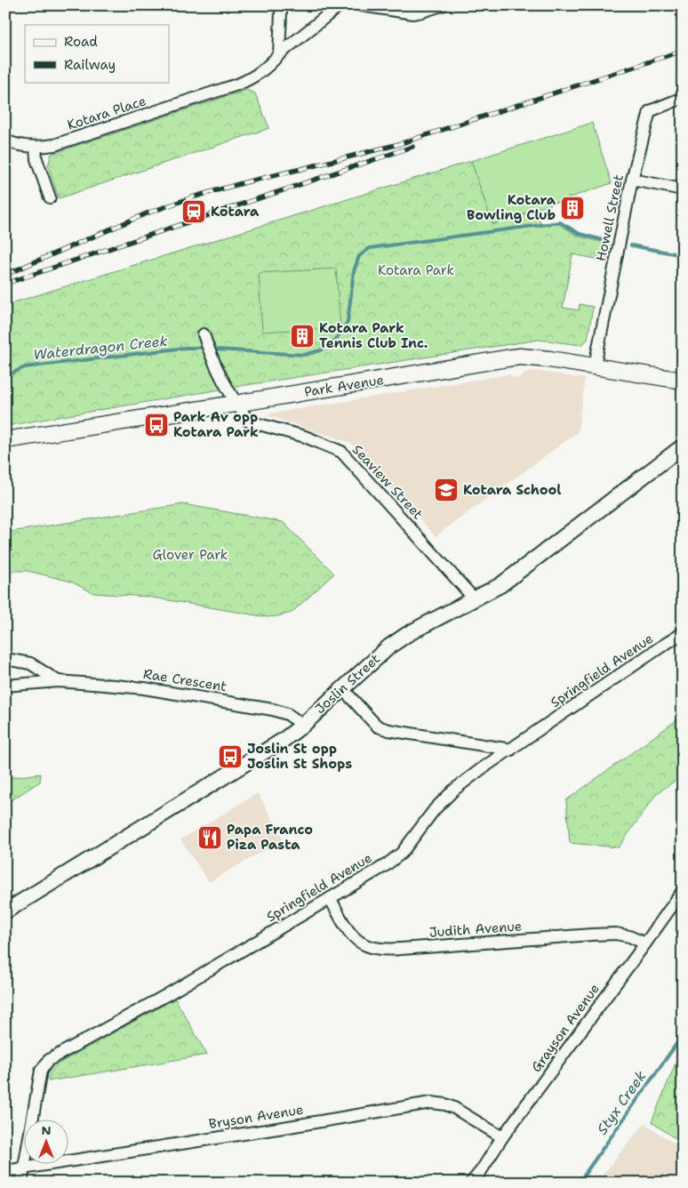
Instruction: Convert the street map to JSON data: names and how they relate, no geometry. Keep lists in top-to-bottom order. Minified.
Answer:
{"streets":{"main road":["Park Avenue"],"street":["Kotara Place","Howell Street","Seaview Street","Springfield Avenue","Rae Crescent","Joslin Street","Judith Avenue","Grayson Avenue","Bryson Avenue"]},"crossings":[["Howell Street","Park Avenue"],["Park Avenue","Seaview Street"],["Seaview Street","Joslin Street"],["Springfield Avenue","Judith Avenue"],["Springfield Avenue","Bryson Avenue"],["Rae Crescent","Joslin Street"],["Judith Avenue","Grayson Avenue"],["Grayson Avenue","Bryson Avenue"]],"water":["Waterdragon Creek","Styx Creek"],"parks":["Kotara Park","Glover Park"],"places":{"building":["Kotara Bowling Club","Kotara Park Tennis Club Inc."],"station":["Kotara"],"bus stop":["Park Av opp Kotara Park","Joslin St opp Joslin St Shops"],"school or university":["Kotara School"],"restaurant":["Papa Franco Piza Pasta"]},"legend":["Road","Railway"],"north":"top"}
